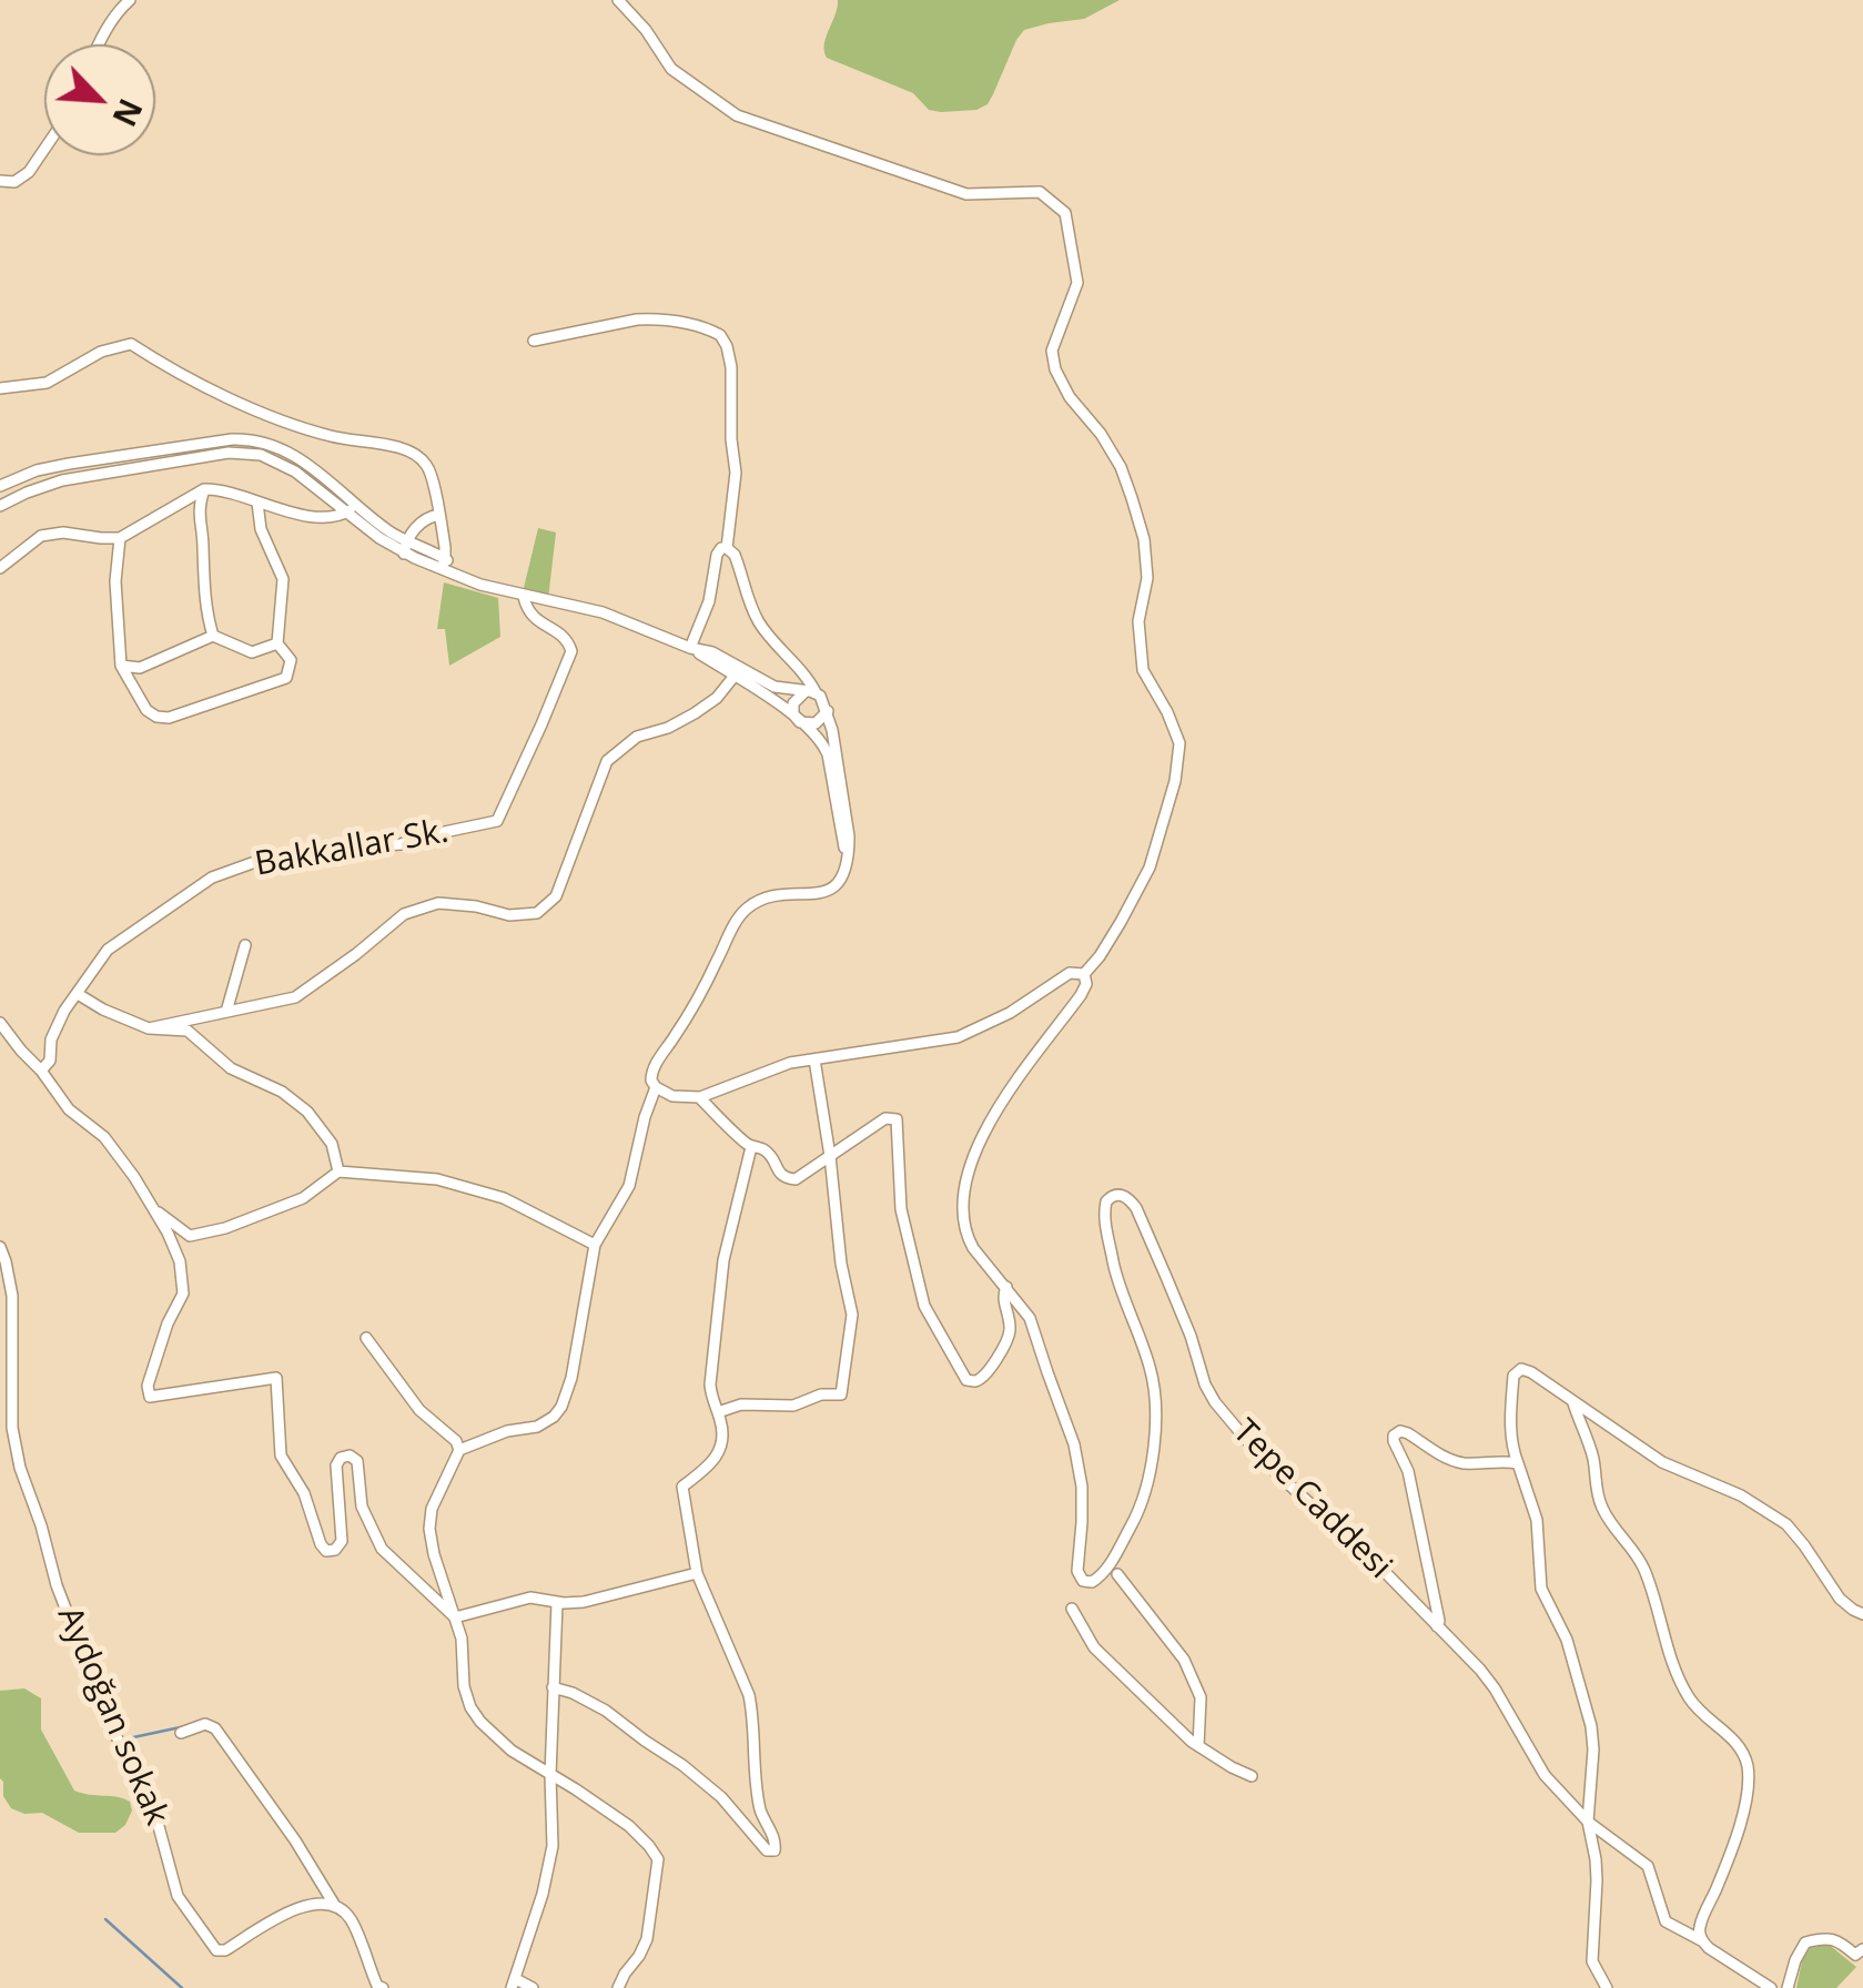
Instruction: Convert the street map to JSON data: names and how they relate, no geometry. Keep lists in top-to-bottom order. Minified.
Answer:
{"streets":{"street":["Bakkallar Sk.","Tepe Caddesi","Aydoğan sokak"]},"north":"bottom right"}
